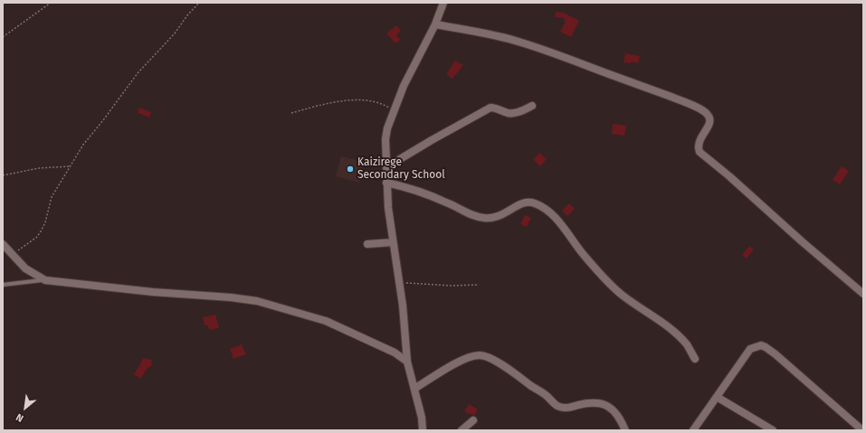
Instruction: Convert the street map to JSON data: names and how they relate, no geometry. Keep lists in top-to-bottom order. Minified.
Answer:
{"places":["Kaizirege Secondary School"],"north":"bottom left"}
